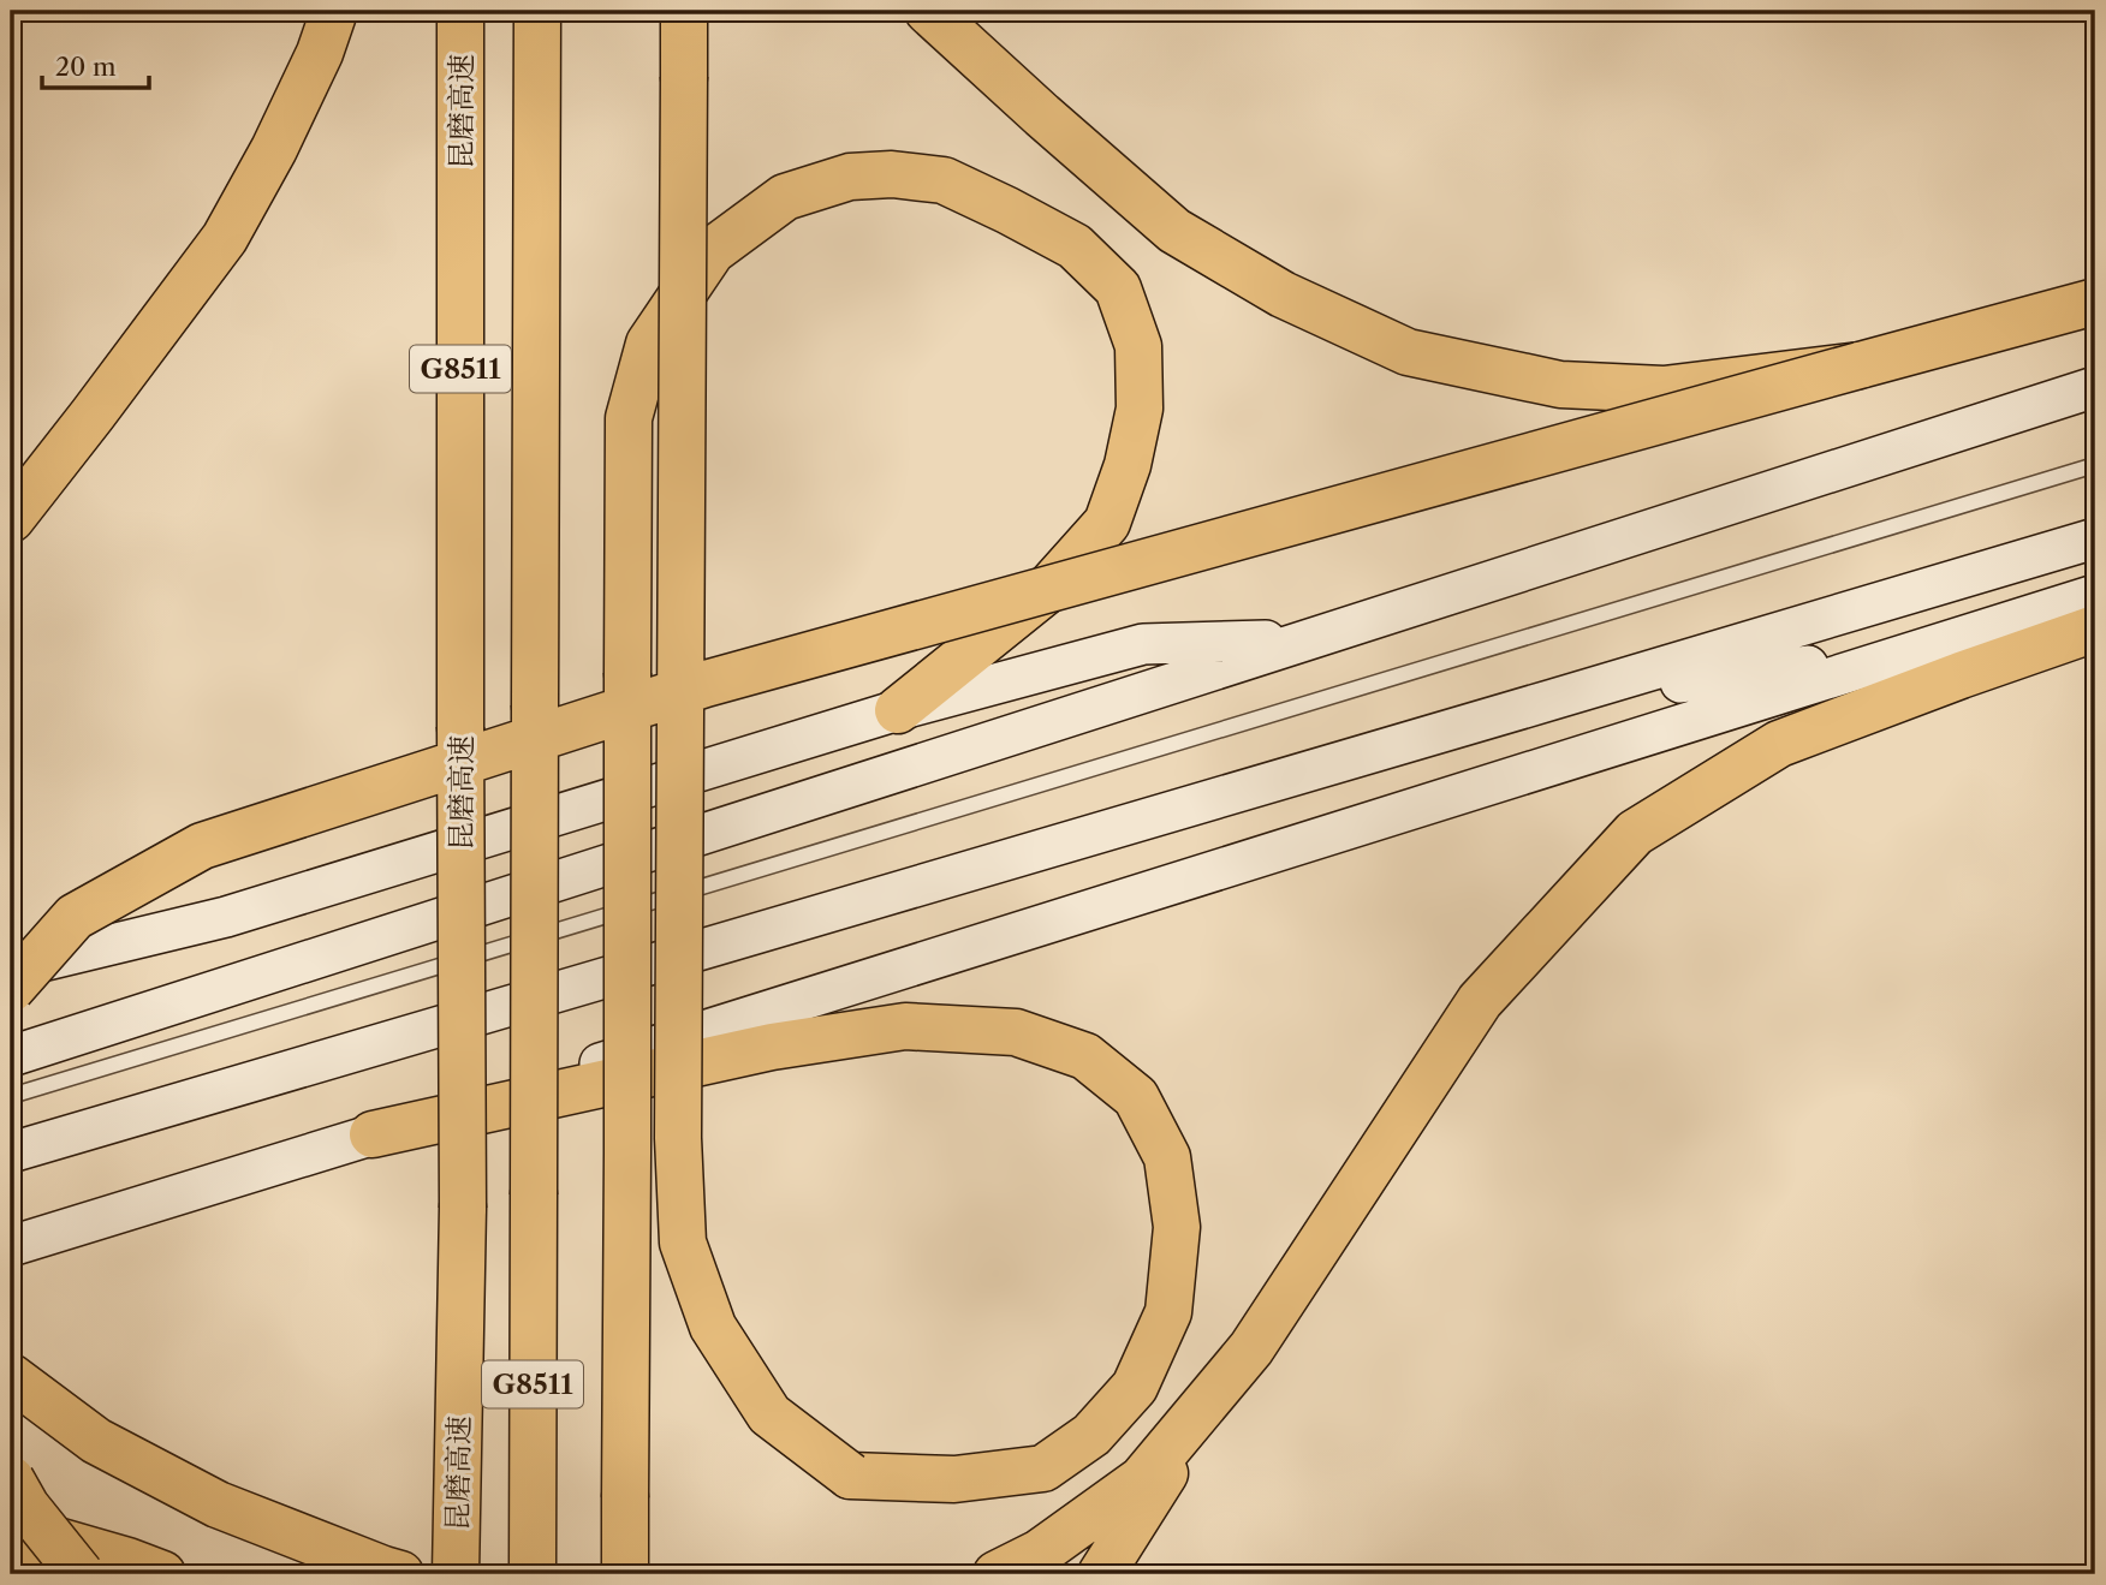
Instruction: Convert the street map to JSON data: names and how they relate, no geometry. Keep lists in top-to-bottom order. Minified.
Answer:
{"streets":{"highway":["昆磨高速","G8511"]},"scale_bar":"20 m"}
